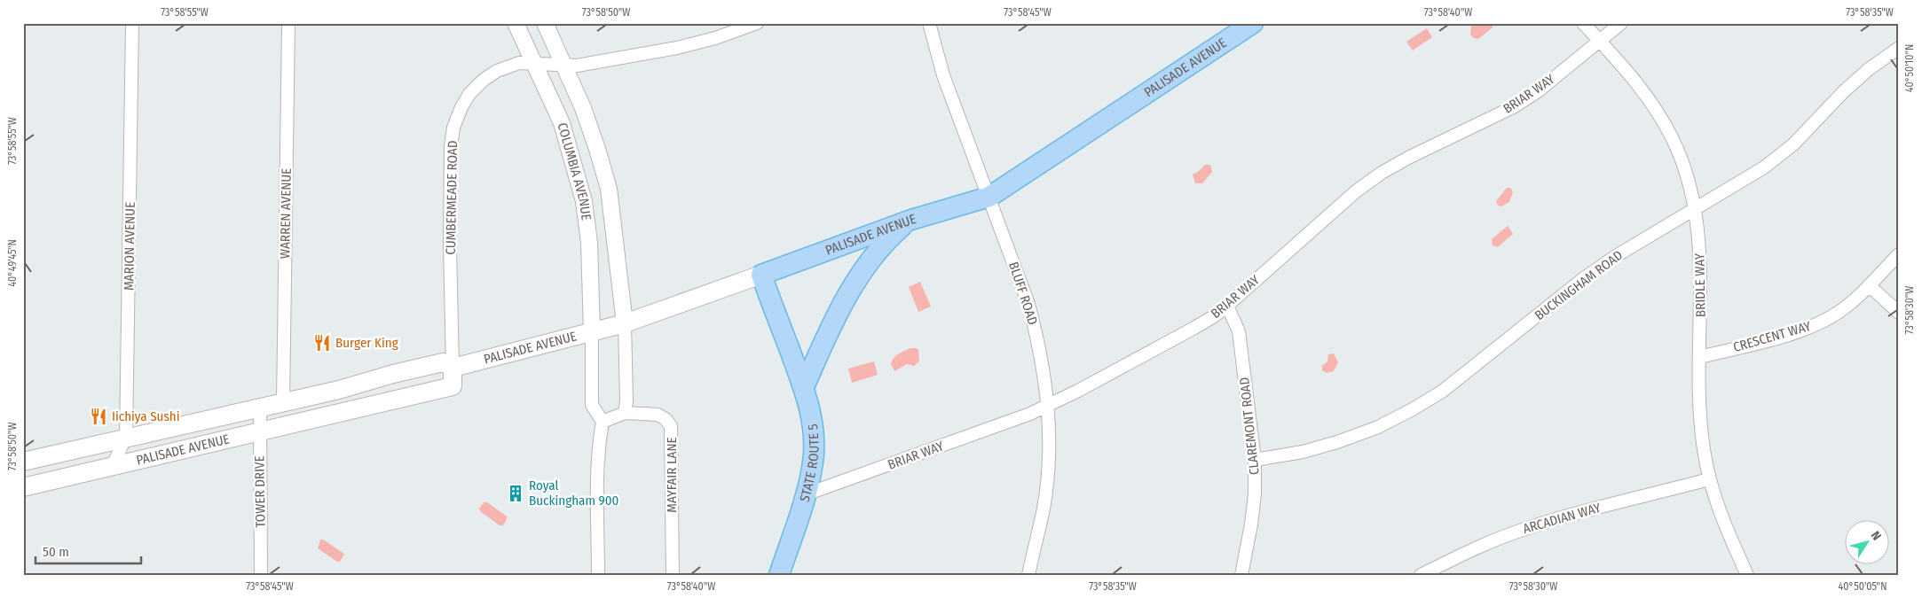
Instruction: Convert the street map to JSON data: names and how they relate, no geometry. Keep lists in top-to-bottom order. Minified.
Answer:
{"streets":{"main road":["PALISADE AVENUE","STATE ROUTE 5"],"street":["BRIAR WAY","COLUMBIA AVENUE","CUMBERMEADE ROAD","WARREN AVENUE","MARION AVENUE","BUCKINGHAM ROAD","BRIDLE WAY","BLUFF ROAD","CRESCENT WAY","CLAREMONT ROAD","MAYFAIR LANE","TOWER DRIVE","ARCADIAN WAY"]},"crossings":[["PALISADE AVENUE","COLUMBIA AVENUE"],["PALISADE AVENUE","CUMBERMEADE ROAD"],["PALISADE AVENUE","WARREN AVENUE"],["PALISADE AVENUE","MARION AVENUE"],["PALISADE AVENUE","BLUFF ROAD"],["PALISADE AVENUE","STATE ROUTE 5"],["PALISADE AVENUE","TOWER DRIVE"],["BRIAR WAY","BRIDLE WAY"],["BRIAR WAY","BLUFF ROAD"],["BRIAR WAY","CLAREMONT ROAD"],["BRIAR WAY","STATE ROUTE 5"],["COLUMBIA AVENUE","CUMBERMEADE ROAD"],["BUCKINGHAM ROAD","BRIDLE WAY"],["BUCKINGHAM ROAD","CLAREMONT ROAD"],["BRIDLE WAY","CRESCENT WAY"],["BRIDLE WAY","ARCADIAN WAY"]],"places":{"restaurant":["Burger King","Iichiya Sushi"],"building":["Royal Buckingham 900"]},"scale_bar":"50 m","north":"top right","coordinates":["73°58'55\"W","73°58'50\"W","73°58'45\"W","73°58'40\"W","73°58'35\"W","40°50'10\"N","40°49'45\"N","73°58'30\"W","40°50'05\"N"]}
